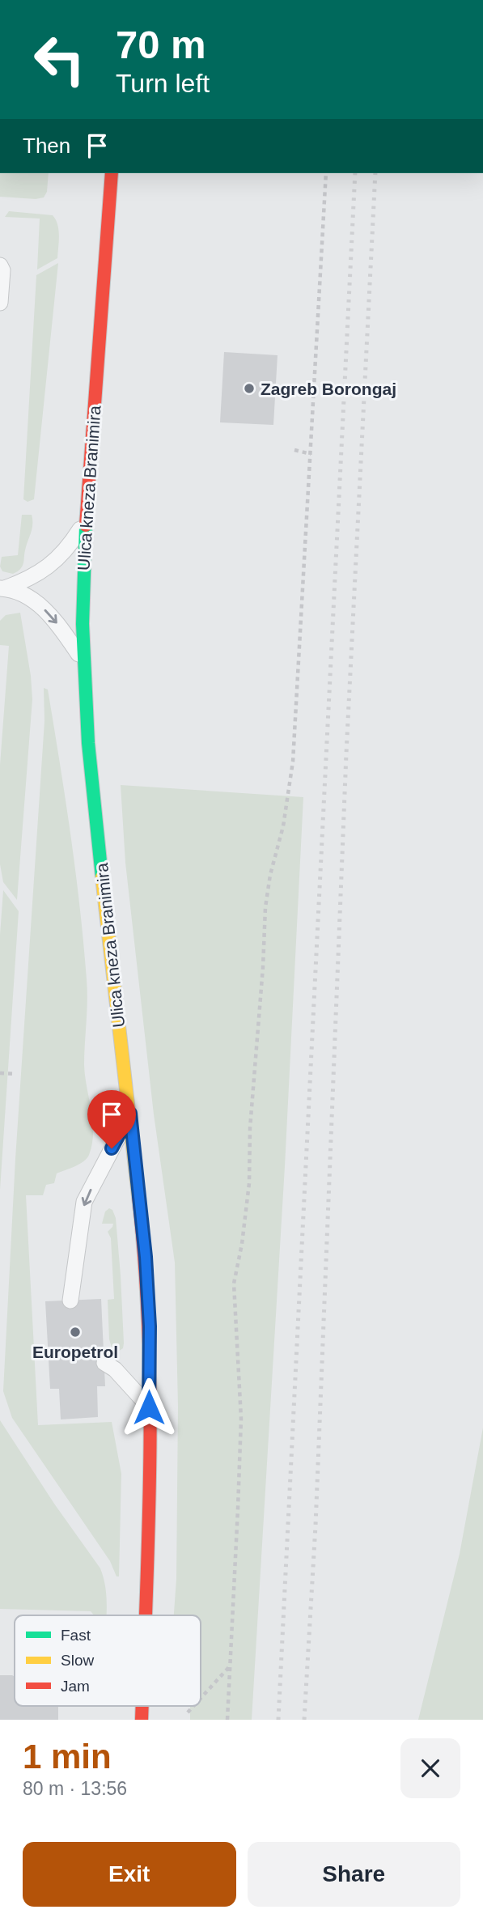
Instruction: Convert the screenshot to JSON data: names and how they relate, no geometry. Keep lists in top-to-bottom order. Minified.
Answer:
{"streets":{"main road":["Ulica kneza Branimira"]},"places":["Zagreb Borongaj","Europetrol"],"legend":["Fast","Slow","Jam"],"page":{"turn":["70 m","Turn left"],"then":"Then","heading":["1 min","80 m · 13:56"],"buttons":["Exit","Share"]}}
